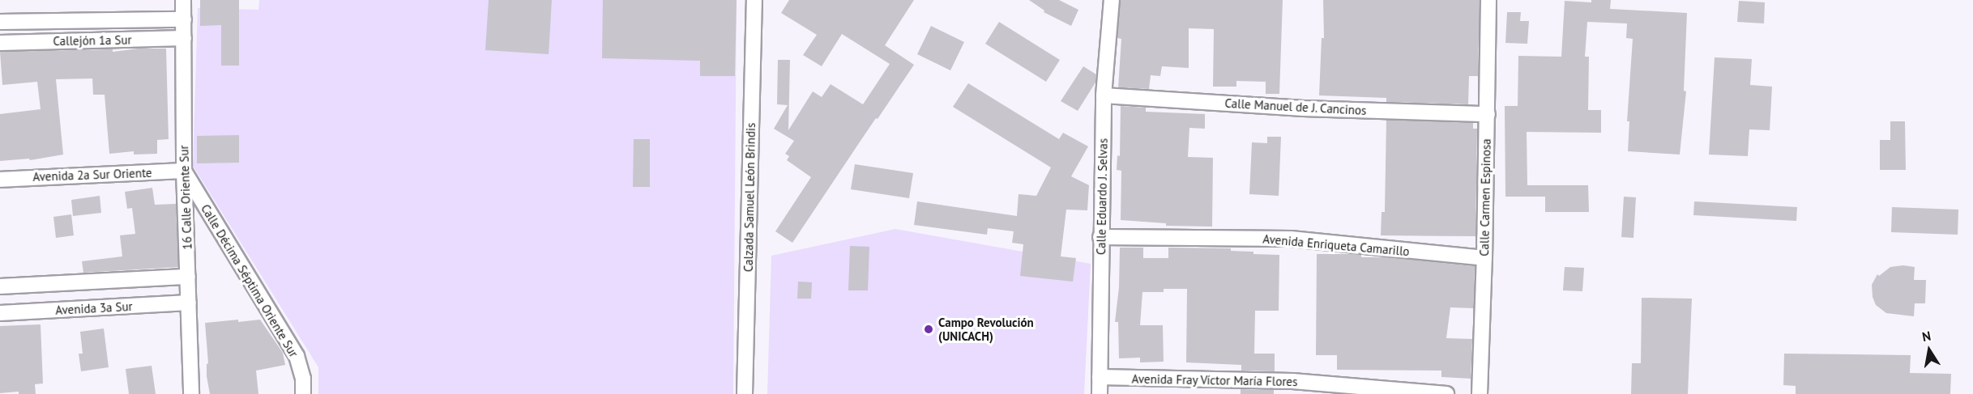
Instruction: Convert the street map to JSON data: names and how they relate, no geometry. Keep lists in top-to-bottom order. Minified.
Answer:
{"streets":{"street":["Callejón 1a Sur","Calle Manuel de J. Cancinos","Avenida 2a Sur Oriente","Calle Eduardo J. Selvas","16 Calle Oriente Sur","Calzada Samuel León Brindis","Calle Carmen Espinosa","Avenida Enriqueta Camarillo","Calle Décima Séptima Oriente Sur","Avenida 3a Sur","Avenida Fray Víctor María Flores"]},"crossings":[["Callejón 1a Sur","16 Calle Oriente Sur"],["Calle Manuel de J. Cancinos","Calle Eduardo J. Selvas"],["Calle Manuel de J. Cancinos","Calle Carmen Espinosa"],["Avenida 2a Sur Oriente","16 Calle Oriente Sur"],["Avenida 2a Sur Oriente","Calle Décima Séptima Oriente Sur"],["Calle Eduardo J. Selvas","Avenida Enriqueta Camarillo"],["Calle Eduardo J. Selvas","Avenida Fray Víctor María Flores"],["16 Calle Oriente Sur","Calle Décima Séptima Oriente Sur"],["16 Calle Oriente Sur","Avenida 3a Sur"],["Calle Carmen Espinosa","Avenida Enriqueta Camarillo"]],"places":["Campo Revolución (UNICACH)"],"north":"top"}
